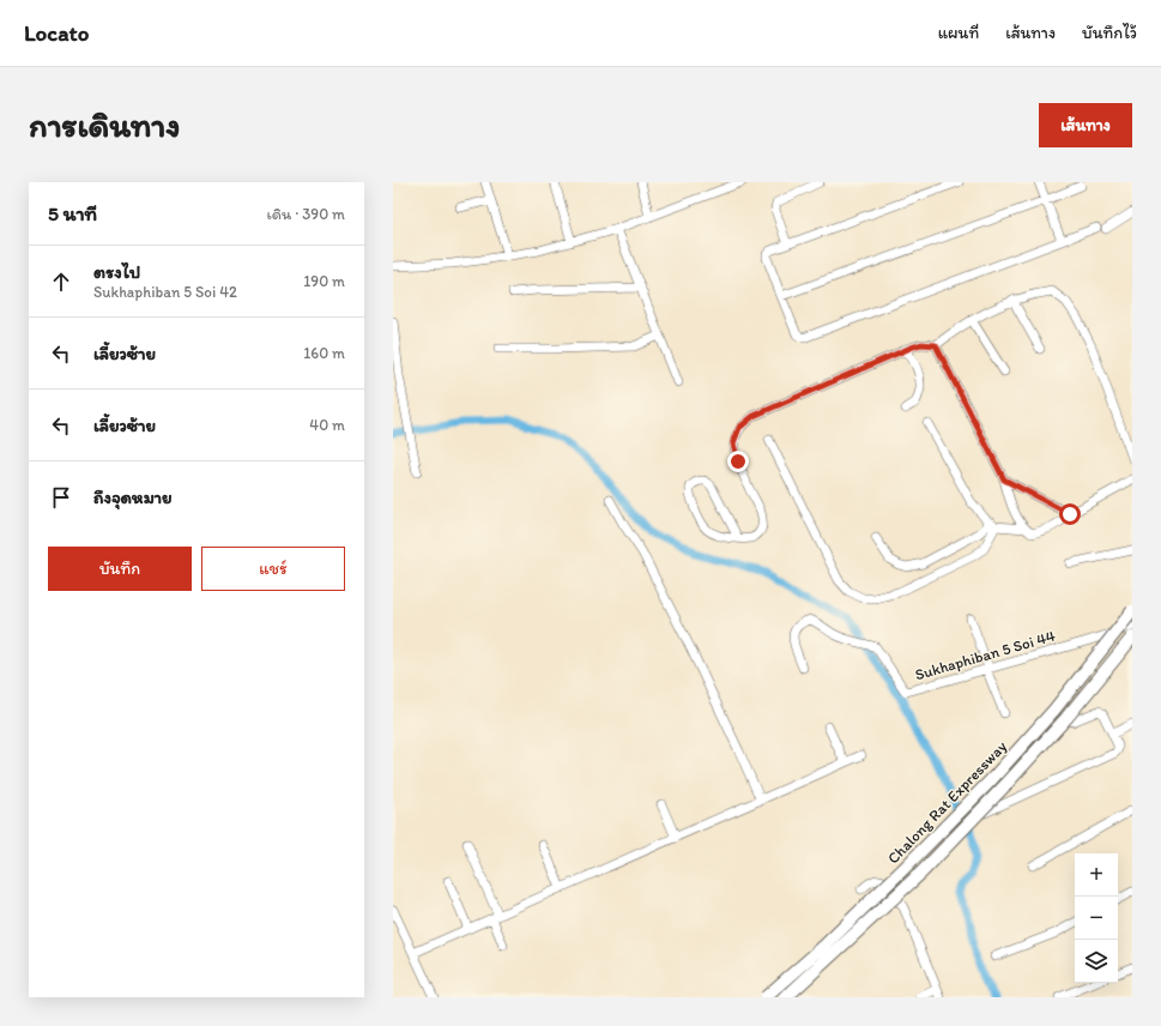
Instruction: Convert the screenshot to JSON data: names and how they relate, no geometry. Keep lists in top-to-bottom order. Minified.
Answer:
{"streets":{"highway":["Chalong Rat Expressway"],"street":["Sukhaphiban 5 Soi 44"]},"page":{"header":"Locato","nav":["แผนที่","เส้นทาง","บันทึกไว้"],"buttons":["เส้นทาง",["บันทึก","แชร์"]],"title":"การเดินทาง","heading":["5 นาที","เดิน · 390 m"],"list":[["ตรงไป","Sukhaphiban 5 Soi 42","190 m"],["เลี้ยวซ้าย","160 m"],["เลี้ยวซ้าย","40 m"],"ถึงจุดหมาย"],"map_buttons":["+","−"]}}
